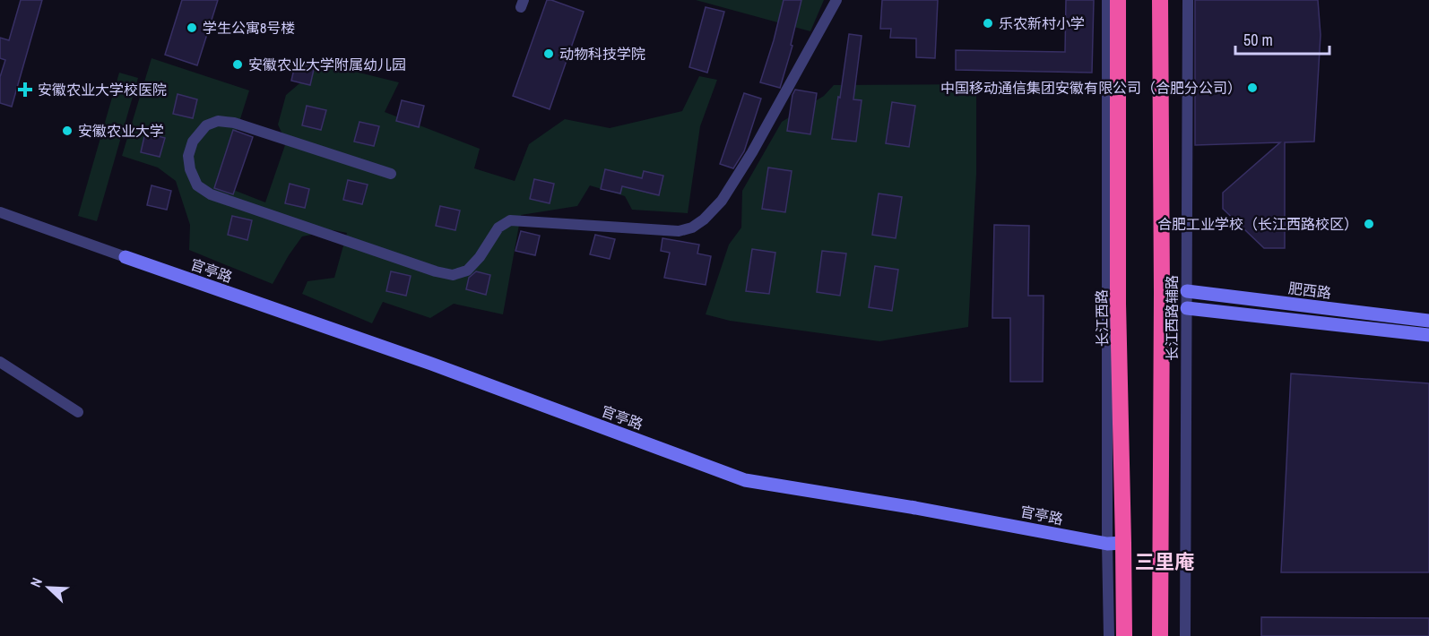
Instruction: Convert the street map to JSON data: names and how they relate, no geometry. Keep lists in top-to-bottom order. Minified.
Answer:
{"streets":{"highway":["长江西路"],"street":["官亭路","肥西路","长江西路辅路"]},"crossings":[["官亭路","长江西路"],["肥西路","长江西路辅路"]],"districts":["三里庵"],"places":{"other":["乐农新村小学","学生公寓8号楼","动物科技学院","安徽农业大学附属幼儿园","中国移动通信集团安徽有限公司（合肥分公司）","安徽农业大学","合肥工业学校（长江西路校区）"],"health":["安徽农业大学校医院"]},"scale_bar":"50 m","north":"top left"}
